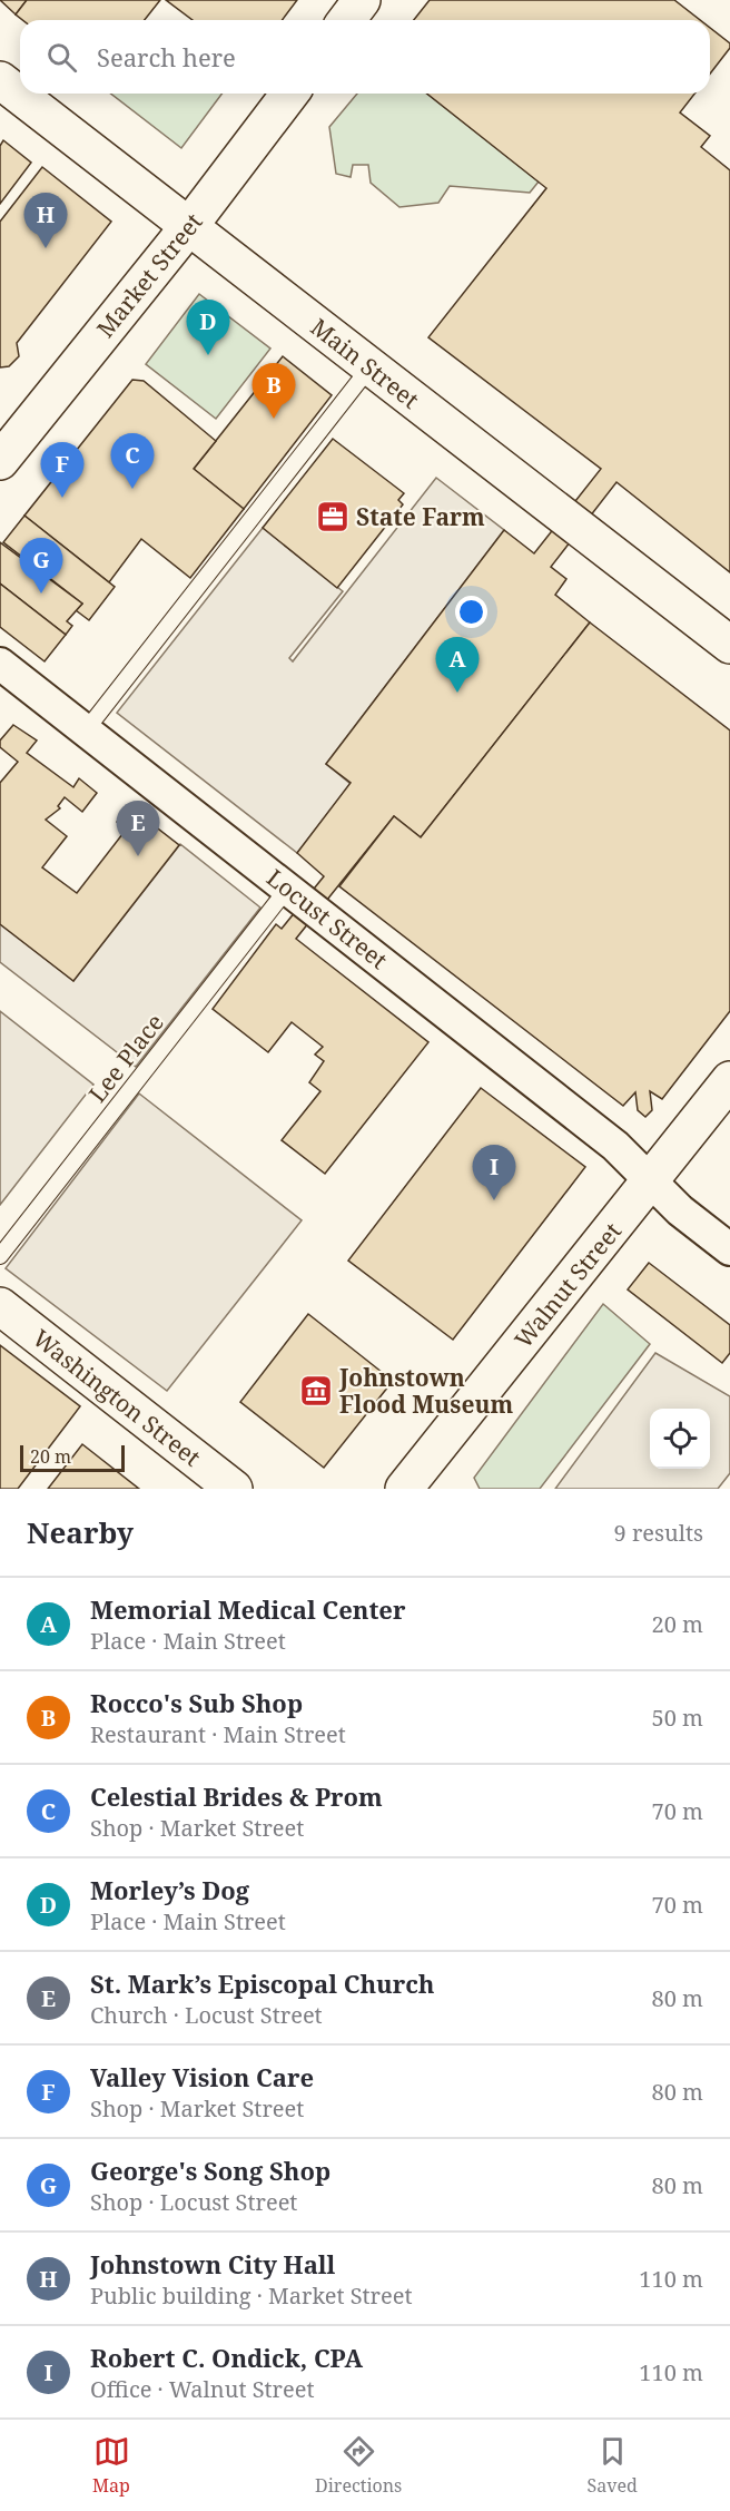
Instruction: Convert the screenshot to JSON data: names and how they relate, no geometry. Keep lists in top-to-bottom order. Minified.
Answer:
{"streets":{"street":["Market Street","Main Street","Locust Street","Walnut Street","Washington Street"],"lane":["Lee Place"]},"crossings":[["Market Street","Main Street"],["Locust Street","Lee Place"],["Locust Street","Walnut Street"]],"places":{"office":["State Farm"],"museum":["Johnstown Flood Museum"]},"scale_bar":"20 m","page":{"search":"Search here","pins":["H","D","B","C","F","G","A","E","I"],"scale":"20 m","heading":["Nearby","9 results"],"list":[{"mark":"A","name":"Memorial Medical Center","note":"Place · Main Street","value":"20 m"},{"mark":"B","name":"Rocco's Sub Shop","note":"Restaurant · Main Street","value":"50 m"},{"mark":"C","name":"Celestial Brides & Prom","note":"Shop · Market Street","value":"70 m"},{"mark":"D","name":"Morley’s Dog","note":"Place · Main Street","value":"70 m"},{"mark":"E","name":"St. Mark’s Episcopal Church","note":"Church · Locust Street","value":"80 m"},{"mark":"F","name":"Valley Vision Care","note":"Shop · Market Street","value":"80 m"},{"mark":"G","name":"George's Song Shop","note":"Shop · Locust Street","value":"80 m"},{"mark":"H","name":"Johnstown City Hall","note":"Public building · Market Street","value":"110 m"},{"mark":"I","name":"Robert C. Ondick, CPA","note":"Office · Walnut Street","value":"110 m"}],"nav":["Map","Directions","Saved"]}}
